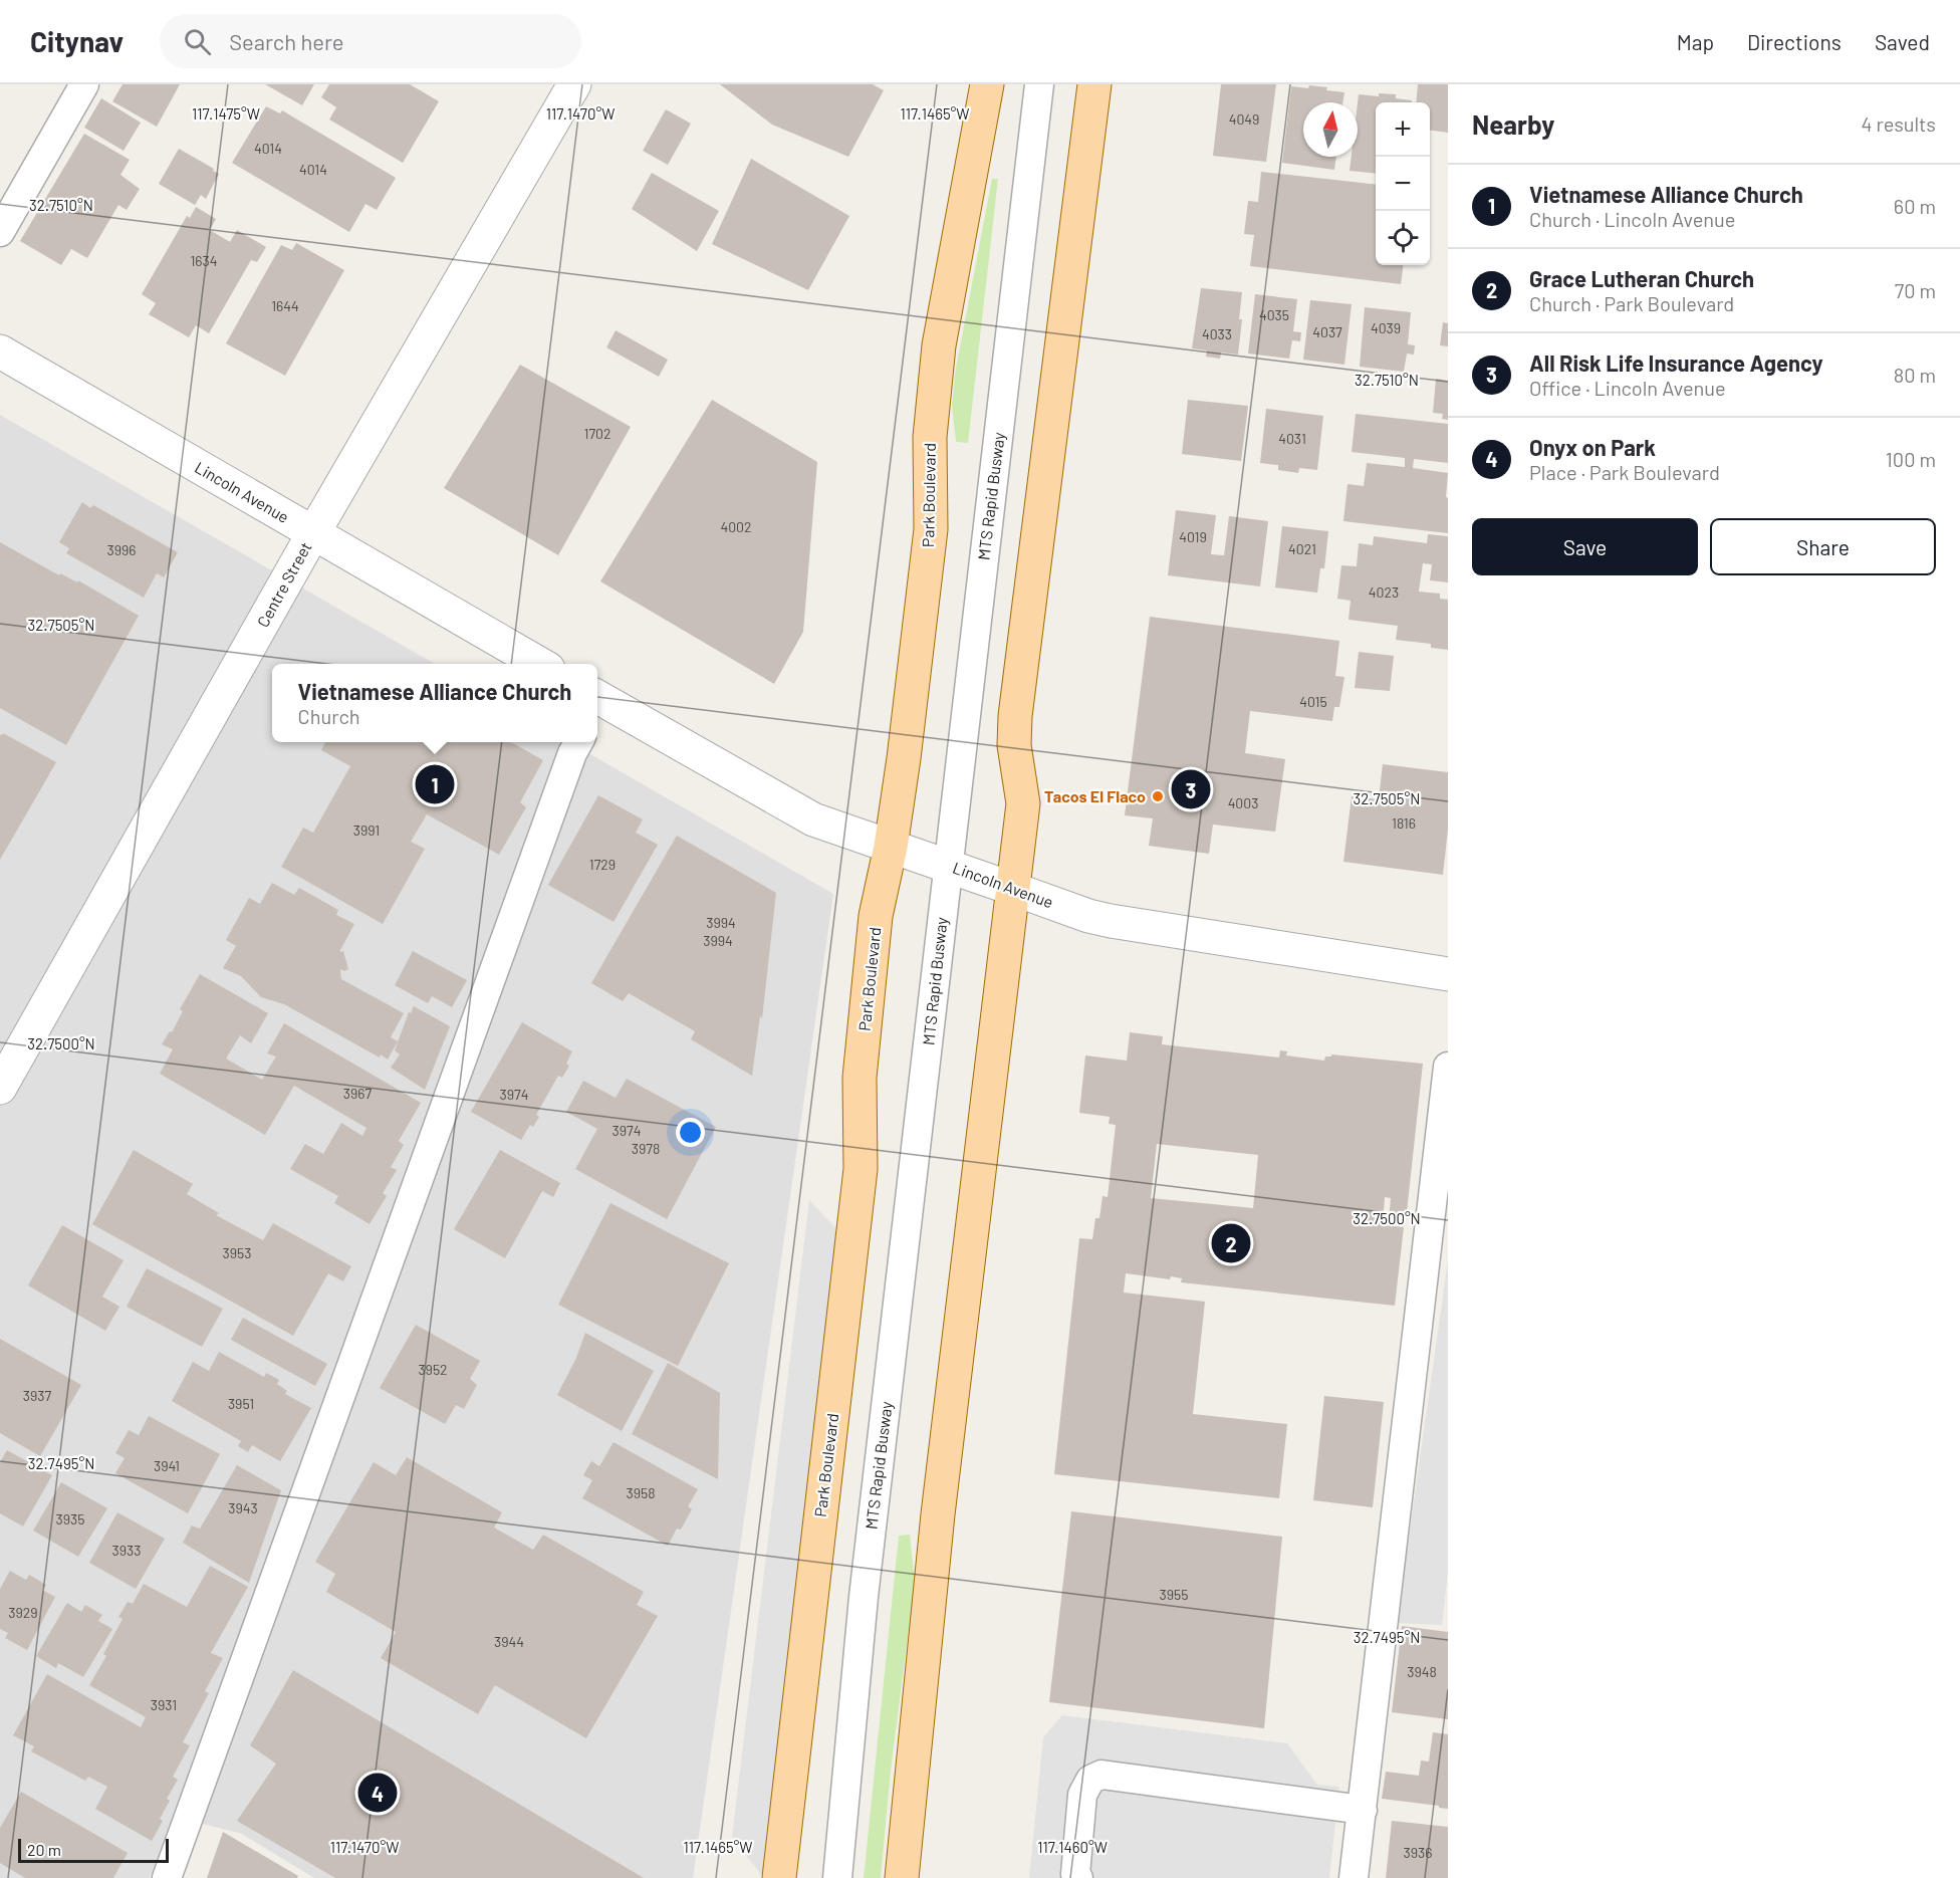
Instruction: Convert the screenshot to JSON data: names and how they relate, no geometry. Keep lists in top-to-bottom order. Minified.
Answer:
{"streets":{"main road":["Park Boulevard"],"street":["Lincoln Avenue","Centre Street"],"lane":["MTS Rapid Busway"]},"crossings":[["Lincoln Avenue","Park Boulevard"],["Lincoln Avenue","MTS Rapid Busway"],["Lincoln Avenue","Centre Street"]],"places":["Tacos El Flaco"],"house_numbers":["4049","4014","4014","1634","1644","4035","4039","4037","4033","1702","4031","4002","4019","4021","3996","4023","4015","4003","1816","3991","1729","3994","3994","3967","3974","3974","3978","3953","3952","3937","3951","3941","3958","3943","3935","3933","3955","3929","3944","3948","3931","3936"],"scale_bar":"20 m","north":"top","page":{"header":"Citynav","search":"Search here","nav":["Map","Directions","Saved"],"heading":["Nearby","4 results"],"map_buttons":["+","−"],"list":[{"mark":"1","name":"Vietnamese Alliance Church","note":"Church · Lincoln Avenue","value":"60 m"},{"mark":"2","name":"Grace Lutheran Church","note":"Church · Park Boulevard","value":"70 m"},{"mark":"3","name":"All Risk Life Insurance Agency","note":"Office · Lincoln Avenue","value":"80 m"},{"mark":"4","name":"Onyx on Park","note":"Place · Park Boulevard","value":"100 m"}],"buttons":["Save","Share"],"popup":["Vietnamese Alliance Church","Church"],"pins":["1","3","2","4"],"scale":"20 m"},"coordinates":["117.1475°W","117.1470°W","117.1465°W","32.7510°N","32.7505°N","32.7500°N","32.7495°N","117.1460°W"]}
